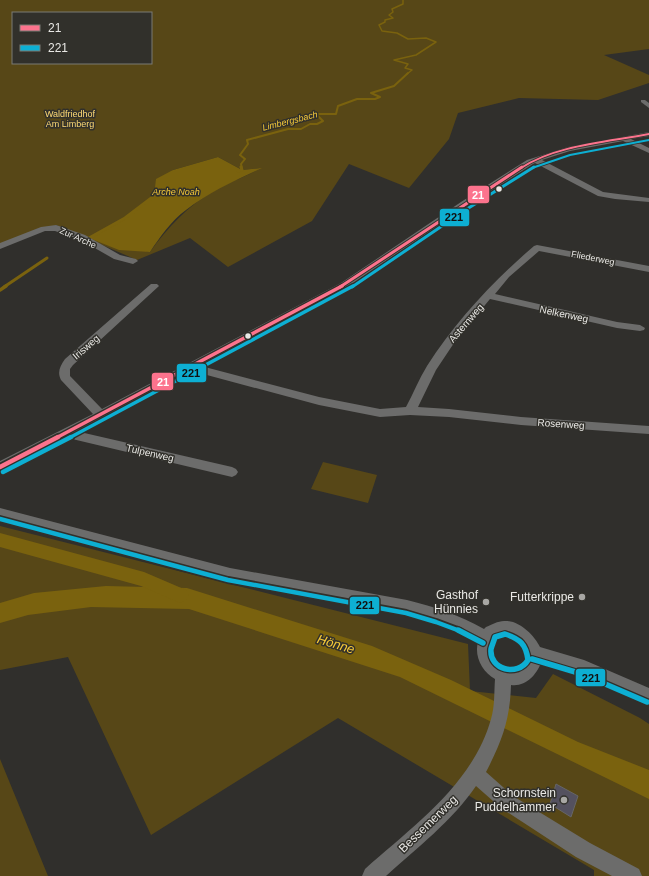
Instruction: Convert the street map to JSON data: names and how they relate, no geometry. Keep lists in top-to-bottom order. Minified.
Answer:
{"streets":{"street":["Zur Arche","Fliederweg","Nelkenweg","Asternweg","Irisweg","Rosenweg","Tulpenweg","Bessemerweg"]},"crossings":[["Fliederweg","Asternweg"],["Nelkenweg","Asternweg"],["Asternweg","Rosenweg"]],"water":["Limbergsbach","Arche Noah","Hönne"],"parks":["Waldfriedhof Am Limberg"],"places":["Futterkrippe","Gasthof Hünnies","Schornstein Puddelhammer"],"lines":["transit line 21","transit line 221"],"legend":["21","221"]}
